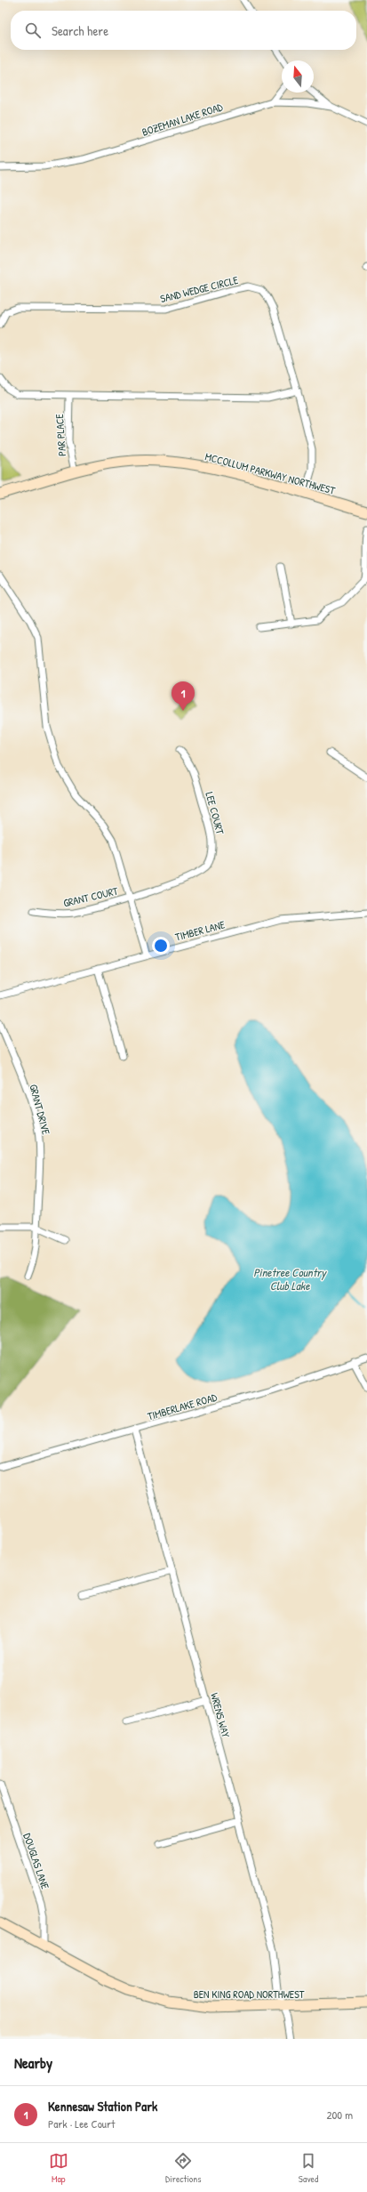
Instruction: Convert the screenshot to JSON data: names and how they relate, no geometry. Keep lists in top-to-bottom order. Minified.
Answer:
{"streets":{"street":["BOZEMAN LAKE ROAD","SAND WEDGE CIRCLE","PAR PLACE","MCCOLLUM PARKWAY NORTHWEST","LEE COURT","GRANT COURT","TIMBER LANE","GRANT DRIVE","TIMBERLAKE ROAD","WRENS WAY","DOUGLAS LANE","BEN KING ROAD NORTHWEST"]},"crossings":[["SAND WEDGE CIRCLE","MCCOLLUM PARKWAY NORTHWEST"],["PAR PLACE","MCCOLLUM PARKWAY NORTHWEST"],["LEE COURT","GRANT COURT"],["TIMBERLAKE ROAD","WRENS WAY"],["WRENS WAY","BEN KING ROAD NORTHWEST"],["DOUGLAS LANE","BEN KING ROAD NORTHWEST"]],"water":["Pinetree Country Club Lake"],"north":"top","page":{"search":"Search here","pins":"1","heading":"Nearby","list":[{"mark":"1","name":"Kennesaw Station Park","note":"Park · Lee Court","value":"200 m"}],"nav":["Map","Directions","Saved"]}}
